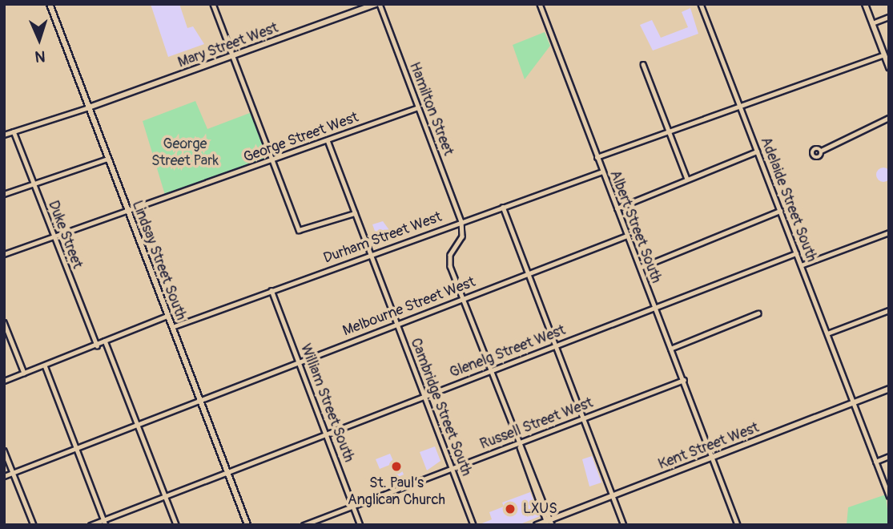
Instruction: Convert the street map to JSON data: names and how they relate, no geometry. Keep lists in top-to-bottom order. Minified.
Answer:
{"streets":{"main road":["Mary Street West","Lindsay Street South","Kent Street West"],"street":["Hamilton Street","George Street West","Adelaide Street South","Albert Street South","Duke Street","Durham Street West","Melbourne Street West","Glenelg Street West","William Street South","Cambridge Street South","Russell Street West"]},"crossings":[["Mary Street West","Lindsay Street South"],["Hamilton Street","George Street West"],["Hamilton Street","Durham Street West"],["George Street West","Duke Street"],["George Street West","Lindsay Street South"],["George Street West","Cambridge Street South"],["Adelaide Street South","Glenelg Street West"],["Adelaide Street South","Kent Street West"],["Albert Street South","Durham Street West"],["Albert Street South","Melbourne Street West"],["Albert Street South","Glenelg Street West"],["Albert Street South","Russell Street West"],["Albert Street South","Kent Street West"],["Durham Street West","Lindsay Street South"],["Durham Street West","William Street South"],["Durham Street West","Cambridge Street South"],["Lindsay Street South","Melbourne Street West"],["Lindsay Street South","Glenelg Street West"],["Melbourne Street West","William Street South"],["Melbourne Street West","Cambridge Street South"],["Glenelg Street West","William Street South"],["Glenelg Street West","Cambridge Street South"],["William Street South","Russell Street West"],["Cambridge Street South","Russell Street West"]],"parks":["George Street Park"],"places":["St. Paul’s Anglican Church","LXUS"],"north":"bottom"}
